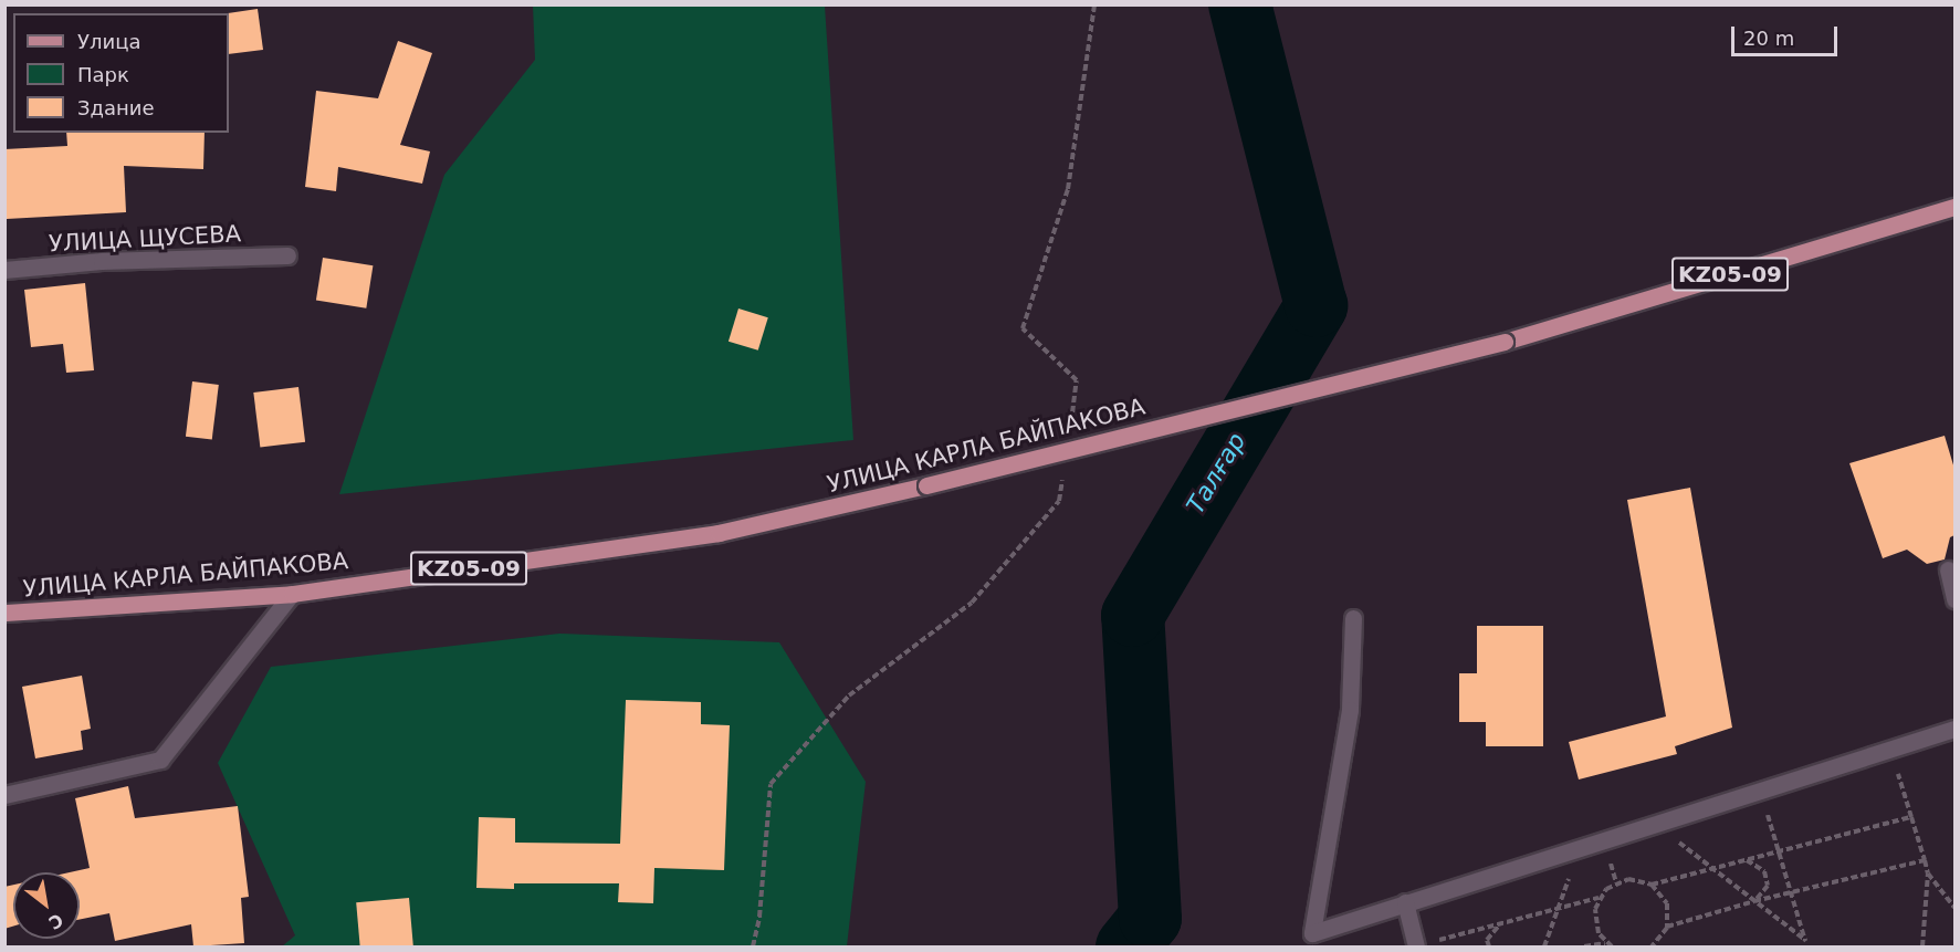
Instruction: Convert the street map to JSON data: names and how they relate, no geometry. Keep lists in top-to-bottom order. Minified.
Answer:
{"streets":{"main road":["KZ05-09","УЛИЦА КАРЛА БАЙПАКОВА"],"street":["УЛИЦА ЩУСЕВА"]},"water":["Талғар"],"legend":["Улица","Парк","Здание"],"scale_bar":"20 m","north":"bottom right"}
